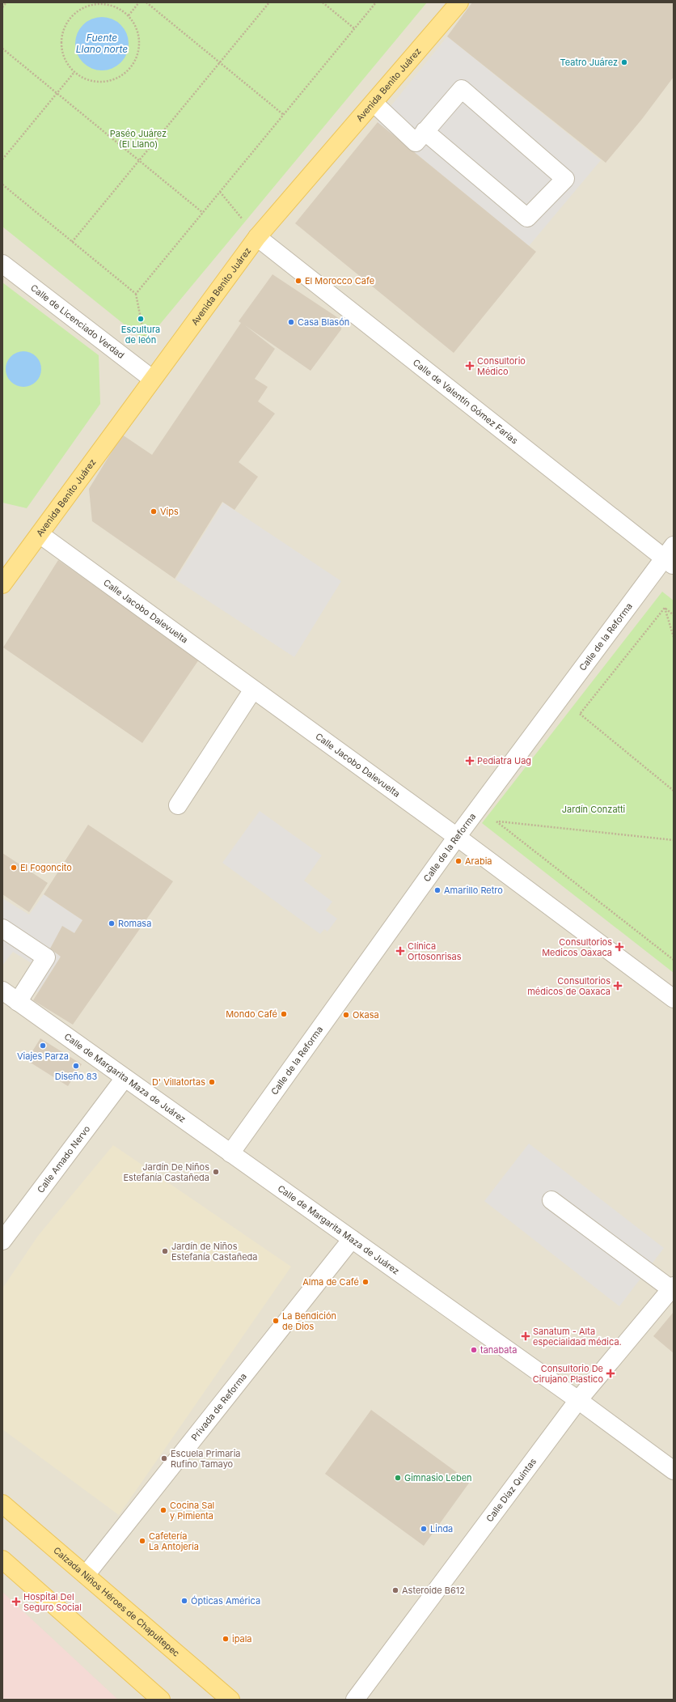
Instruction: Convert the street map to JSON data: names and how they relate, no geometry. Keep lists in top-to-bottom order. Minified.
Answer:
{"streets":{"main road":["Avenida Benito Juárez","Calzada Niños Héroes de Chapultepec"],"street":["Calle de Licenciado Verdad","Calle de Valentín Gómez Farías","Calle Jacobo Dalevuelta","Calle de la Reforma","Calle de Margarita Maza de Juárez","Calle Amado Nervo","Privada de Reforma","Calle Díaz Quintas"]},"crossings":[["Avenida Benito Juárez","Calle de Licenciado Verdad"],["Avenida Benito Juárez","Calle de Valentín Gómez Farías"],["Avenida Benito Juárez","Calle Jacobo Dalevuelta"],["Calle de Valentín Gómez Farías","Calle de la Reforma"],["Calle Jacobo Dalevuelta","Calle de la Reforma"],["Calle de la Reforma","Calle de Margarita Maza de Juárez"],["Calle de Margarita Maza de Juárez","Calle Amado Nervo"],["Calle de Margarita Maza de Juárez","Privada de Reforma"],["Calle de Margarita Maza de Juárez","Calle Díaz Quintas"],["Privada de Reforma","Calzada Niños Héroes de Chapultepec"]],"water":["Fuente Llano norte"],"parks":["Paséo Juárez (El Llano)","Jardín Conzatti"],"places":{"other":["Teatro Juárez","El Morocco Cafe","Escultura de león","Casa Blasón","Vips","Arabia","El Fogoncito","Amarillo Retro","Romasa","Mondo Café","Okasa","Viajes Parza","Diseño 83","D' Villatortas","Jardín De Niños Estefanía Castañeda","Jardín de Niños Estefanía Castañeda","Alma de Café","La Bendición de Dios","tanabata","Escuela Primaria Rufino Tamayo","Gimnasio Leben","Cocina Sal y Pimienta","Linda","Cafetería La Antojería","Asteroide B612","Ópticas América","ipala"],"health":["Consultorio Médico","Pediatra Uag","Consultorios Medicos Oaxaca","Clínica Ortosonrisas","Consultorios médicos de Oaxaca","Sanatum - Alta especialidad médica.","Consultorio De Cirujano Plastico","Hospital Del Seguro Social"]}}
